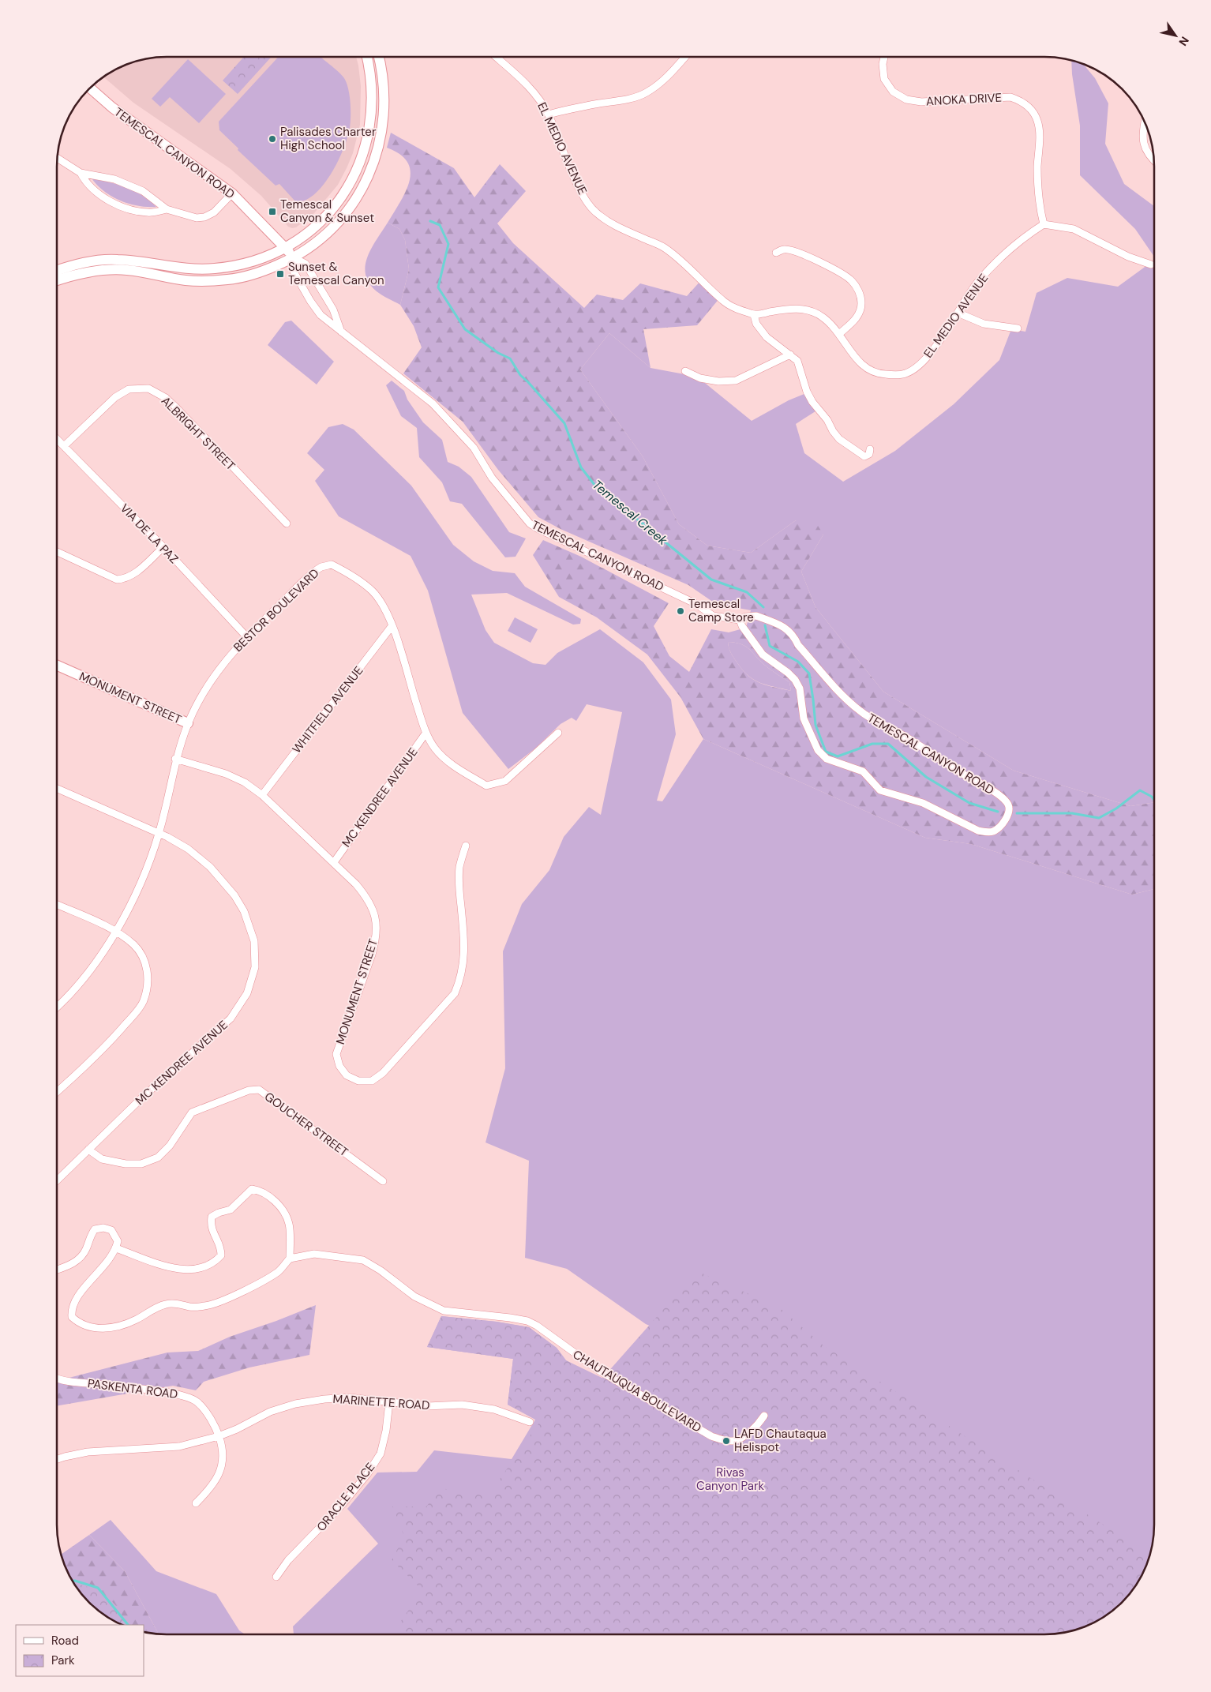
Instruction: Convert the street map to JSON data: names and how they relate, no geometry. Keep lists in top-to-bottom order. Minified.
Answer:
{"streets":{"main road":["TEMESCAL CANYON ROAD","MONUMENT STREET"],"street":["ANOKA DRIVE","EL MEDIO AVENUE","ALBRIGHT STREET","VIA DE LA PAZ","BESTOR BOULEVARD","WHITFIELD AVENUE","MC KENDREE AVENUE","GOUCHER STREET","PASKENTA ROAD","CHAUTAUQUA BOULEVARD","MARINETTE ROAD","ORACLE PLACE"]},"crossings":[["ANOKA DRIVE","EL MEDIO AVENUE"],["ALBRIGHT STREET","VIA DE LA PAZ"],["VIA DE LA PAZ","BESTOR BOULEVARD"],["BESTOR BOULEVARD","MONUMENT STREET"],["BESTOR BOULEVARD","WHITFIELD AVENUE"],["BESTOR BOULEVARD","MC KENDREE AVENUE"],["MONUMENT STREET","WHITFIELD AVENUE"],["MONUMENT STREET","MC KENDREE AVENUE"],["MC KENDREE AVENUE","GOUCHER STREET"],["PASKENTA ROAD","MARINETTE ROAD"],["MARINETTE ROAD","ORACLE PLACE"]],"water":["Temescal Creek"],"parks":["Rivas Canyon Park"],"places":{"other":["Palisades Charter High School","Temescal Camp Store","LAFD Chautaqua Helispot"],"transit":["Temescal Canyon & Sunset","Sunset & Temescal Canyon"]},"legend":["Road","Park"],"north":"bottom right"}
